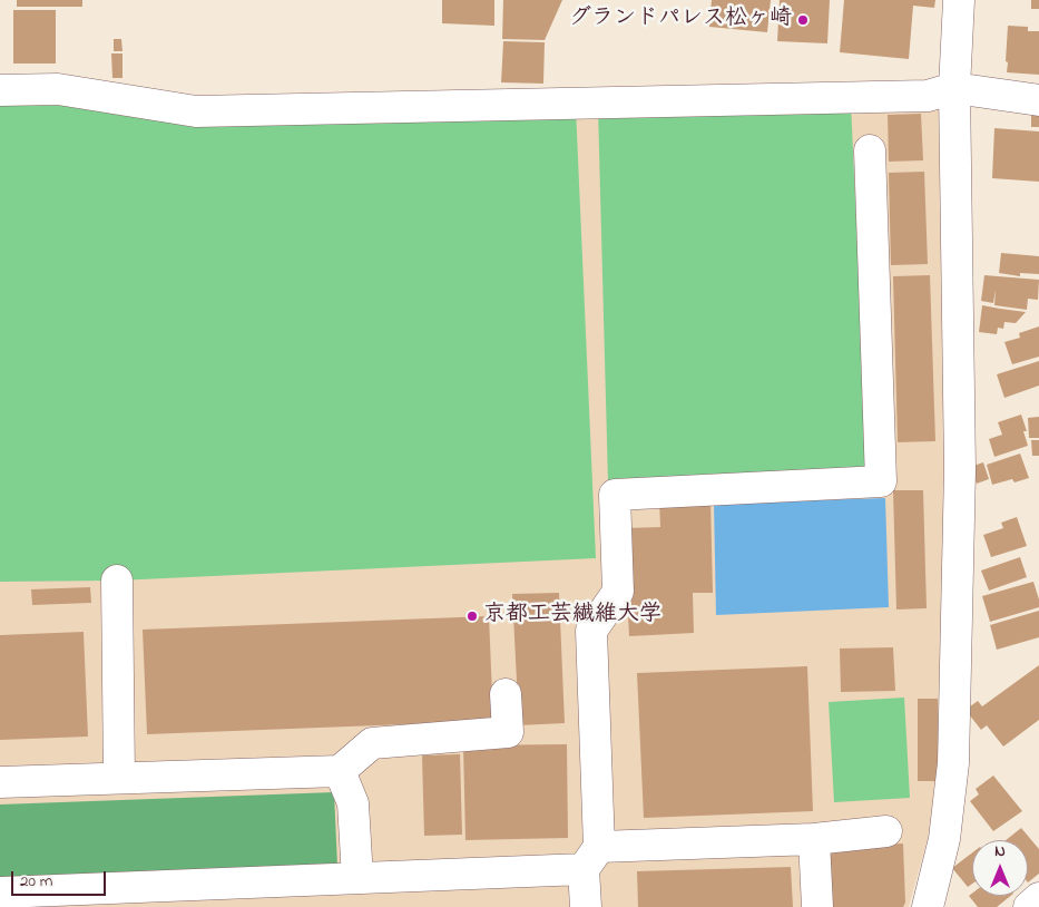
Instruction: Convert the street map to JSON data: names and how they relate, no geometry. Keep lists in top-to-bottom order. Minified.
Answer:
{"places":["グランドパレス松ヶ崎","京都工芸繊維大学"],"scale_bar":"20 m","north":"top"}
